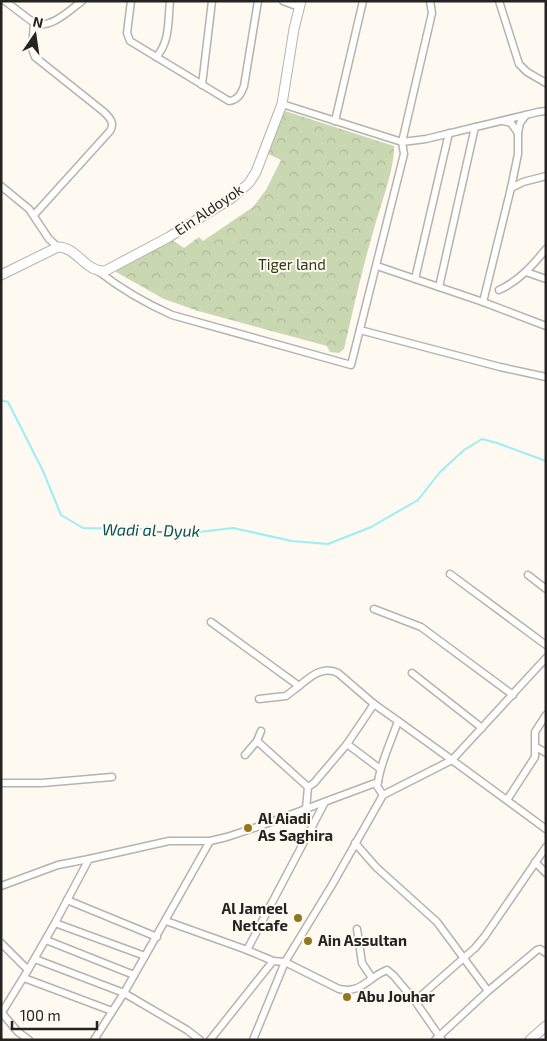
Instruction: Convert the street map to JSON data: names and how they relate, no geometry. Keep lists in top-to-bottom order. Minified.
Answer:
{"streets":{"street":["Ein Aldoyok"]},"water":["Wadi al-Dyuk"],"parks":["Tiger land"],"places":["Al Aiadi As Saghira","Al Jameel Netcafe","Ain Assultan","Abu Jouhar"],"scale_bar":"100 m","north":"top"}
